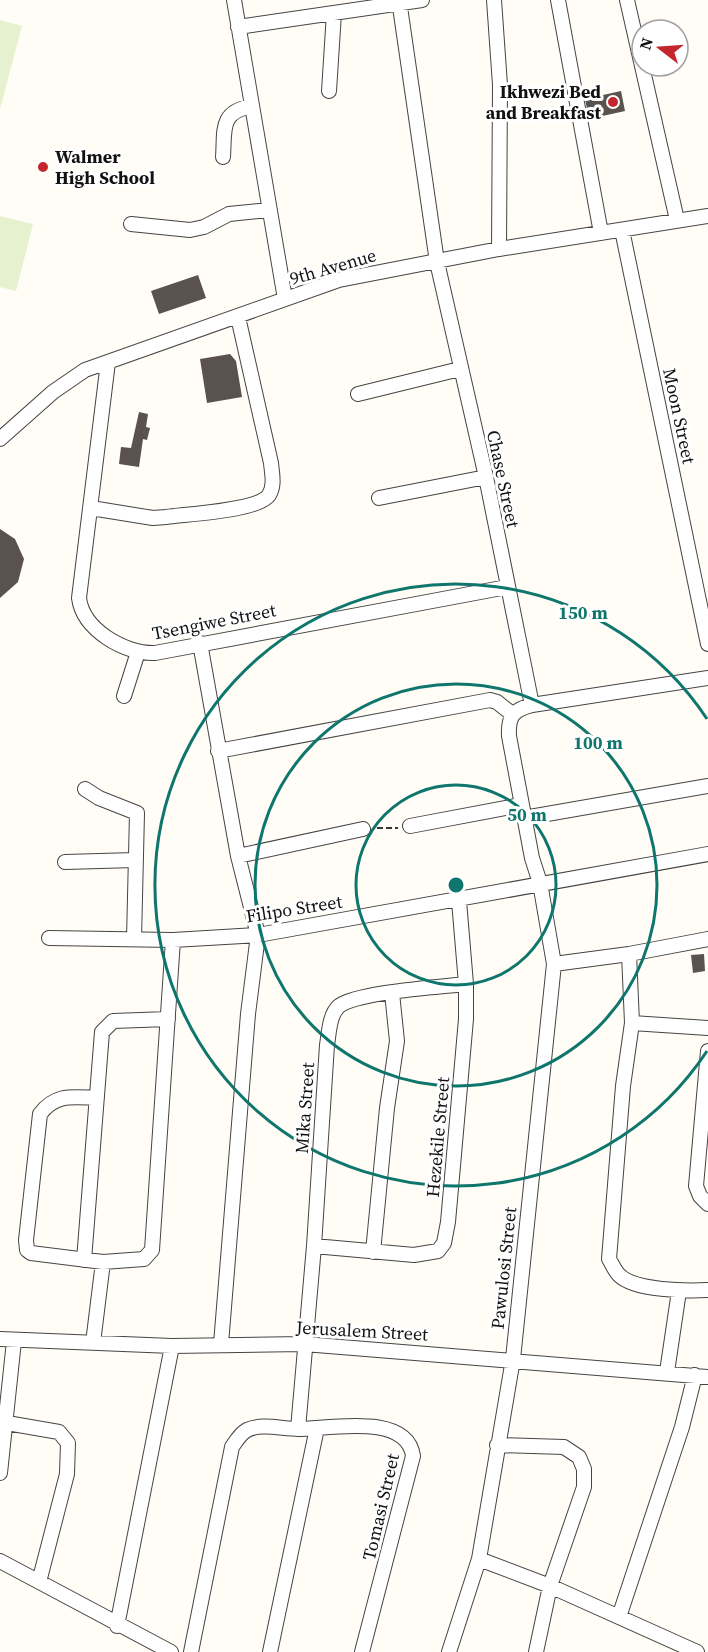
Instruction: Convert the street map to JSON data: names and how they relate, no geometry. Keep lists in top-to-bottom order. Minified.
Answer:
{"streets":{"street":["9th Avenue","Moon Street","Chase Street","Tsengiwe Street","Filipo Street","Mika Street","Hezekile Street","Pawulosi Street","Jerusalem Street","Tomasi Street"]},"crossings":[["9th Avenue","Moon Street"],["9th Avenue","Chase Street"],["9th Avenue","Tsengiwe Street"],["Chase Street","Tsengiwe Street"],["Filipo Street","Hezekile Street"],["Filipo Street","Pawulosi Street"],["Mika Street","Hezekile Street"],["Mika Street","Jerusalem Street"],["Mika Street","Tomasi Street"],["Pawulosi Street","Jerusalem Street"]],"places":["Ikhwezi Bed and Breakfast","Walmer High School"],"north":"left","rings":["150 m","100 m","50 m"]}
